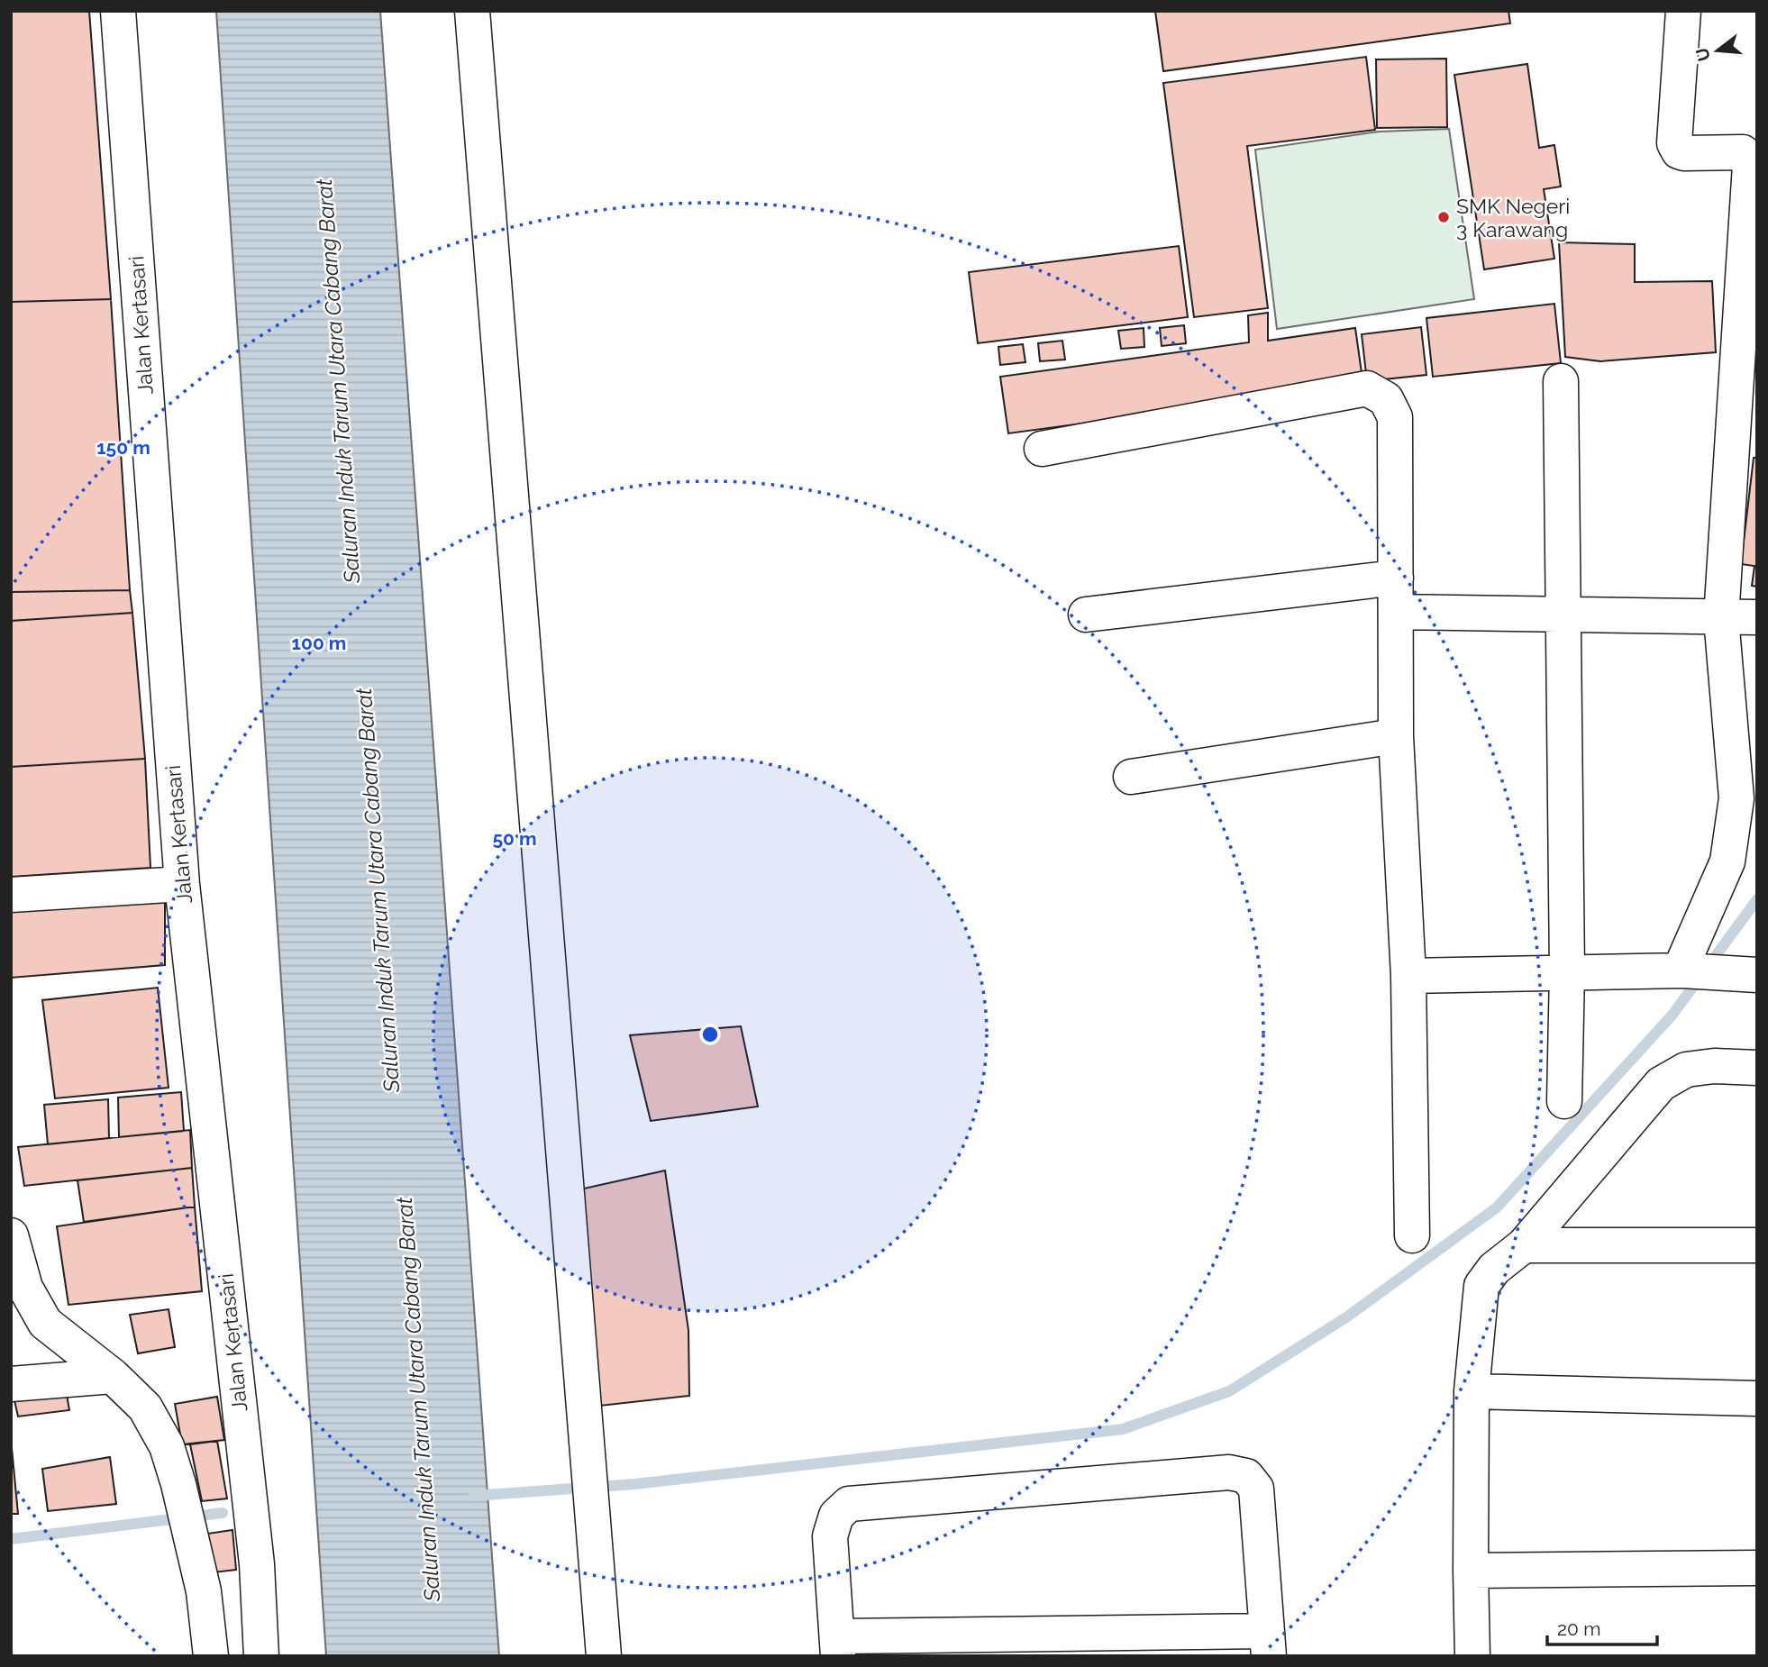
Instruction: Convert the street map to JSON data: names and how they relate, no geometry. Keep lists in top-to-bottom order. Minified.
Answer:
{"streets":{"street":["Jalan Kertasari"]},"water":["Saluran Induk Tarum Utara Cabang Barat"],"places":["SMK Negeri 3 Karawang"],"scale_bar":"20 m","north":"left","rings":["150 m","100 m","50 m"]}
